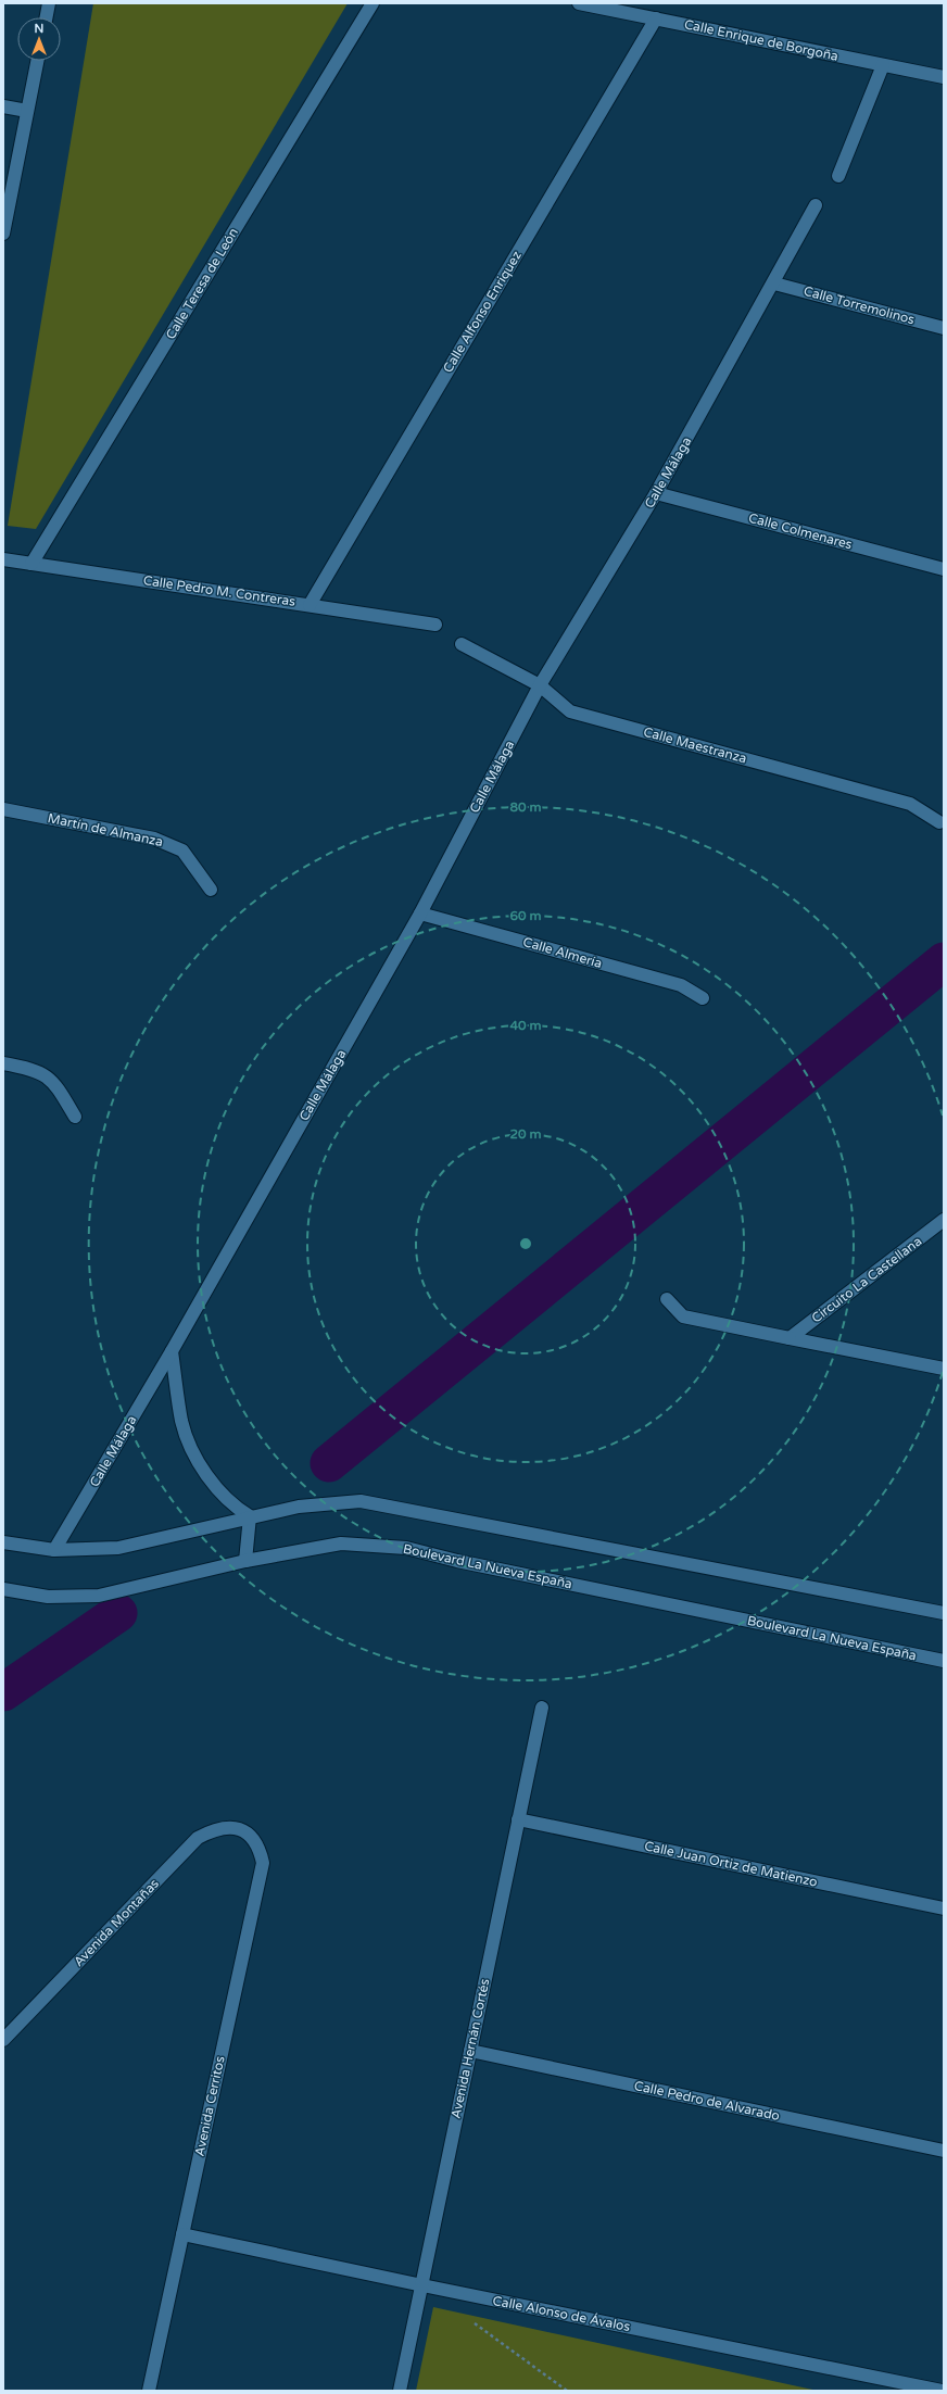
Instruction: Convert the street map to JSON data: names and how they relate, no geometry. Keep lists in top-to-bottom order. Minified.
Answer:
{"streets":{"street":["Calle Enrique de Borgoña","Calle Teresa de León","Calle Torremolinos","Calle Alfonso Enriquez","Calle Málaga","Calle Colmenares","Calle Pedro M. Contreras","Calle Maestranza","Martín de Almanza","Calle Almería","Circuito La Castellana","Boulevard La Nueva España","Calle Juan Ortiz de Matienzo","Avenida Montañas","Avenida Hernán Cortés","Calle Pedro de Alvarado","Avenida Cerritos","Calle Alonso de Ávalos"]},"crossings":[["Calle Enrique de Borgoña","Calle Alfonso Enriquez"],["Calle Teresa de León","Calle Pedro M. Contreras"],["Calle Torremolinos","Calle Málaga"],["Calle Alfonso Enriquez","Calle Pedro M. Contreras"],["Calle Málaga","Calle Colmenares"],["Calle Málaga","Calle Maestranza"],["Calle Málaga","Calle Almería"],["Calle Juan Ortiz de Matienzo","Avenida Hernán Cortés"],["Avenida Montañas","Avenida Cerritos"],["Avenida Hernán Cortés","Calle Pedro de Alvarado"],["Avenida Hernán Cortés","Calle Alonso de Ávalos"],["Avenida Cerritos","Calle Alonso de Ávalos"]],"north":"top","rings":["80 m","60 m","40 m","20 m"]}
